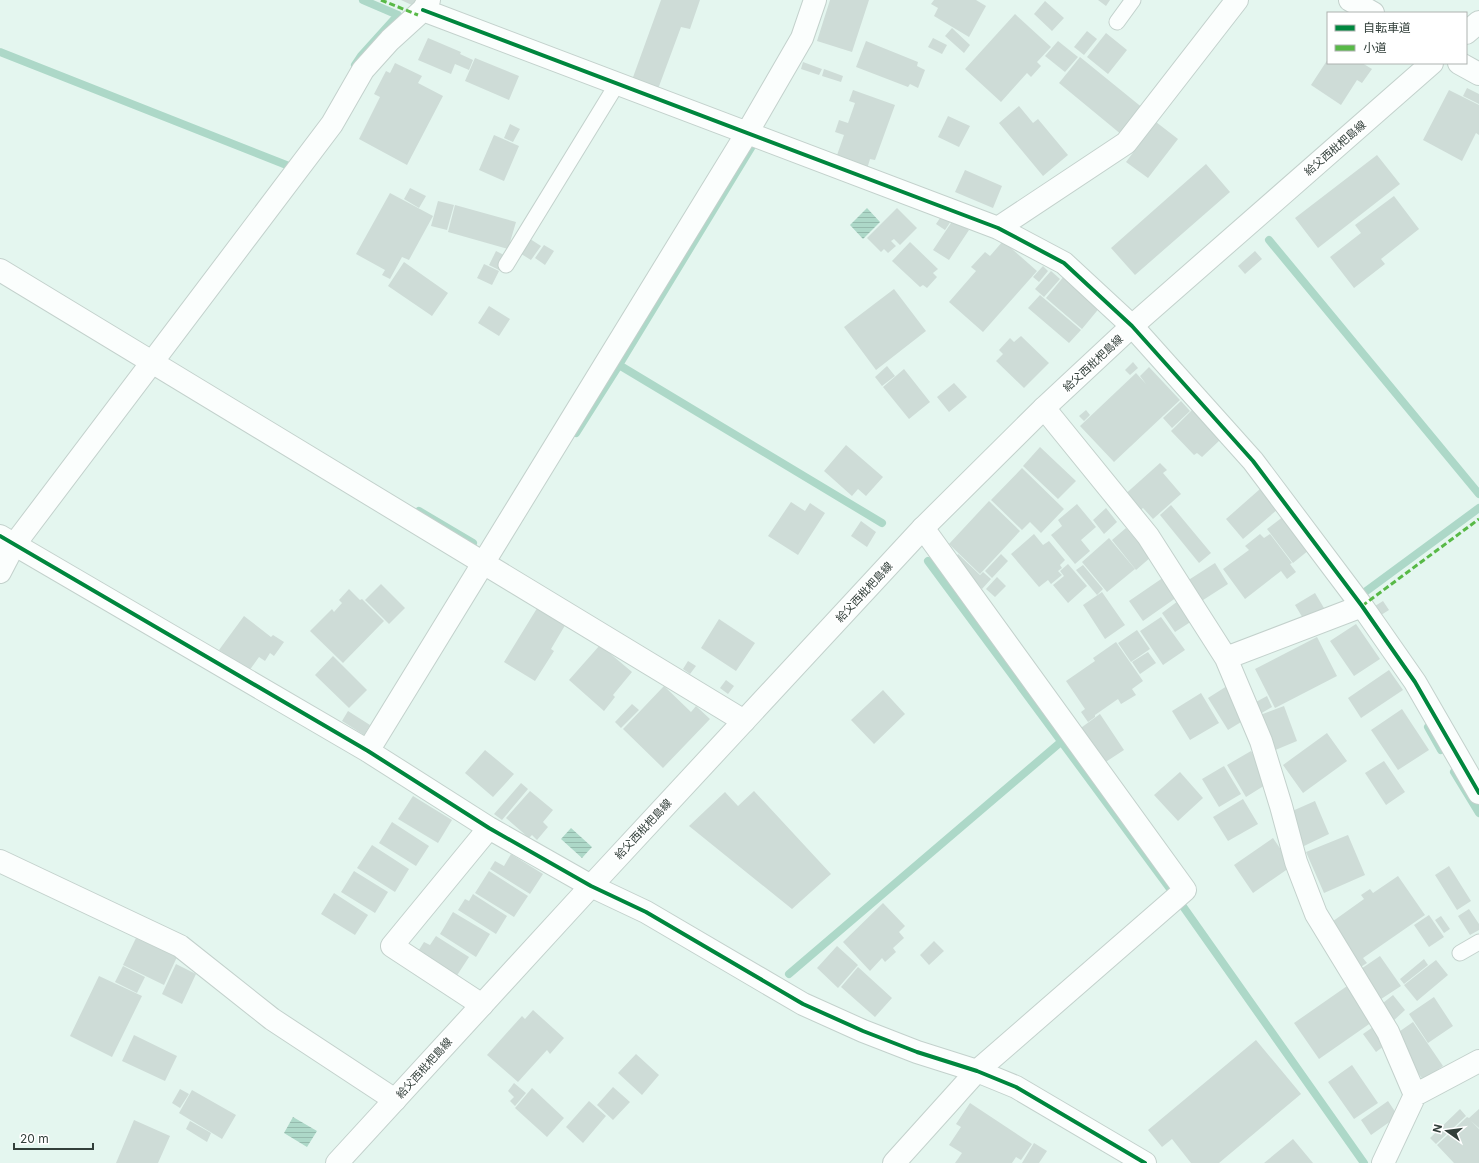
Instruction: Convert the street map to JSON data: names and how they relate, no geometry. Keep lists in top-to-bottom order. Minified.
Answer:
{"streets":{"street":["給父西枇杷島線"]},"legend":["自転車道","小道"],"scale_bar":"20 m","north":"left"}
